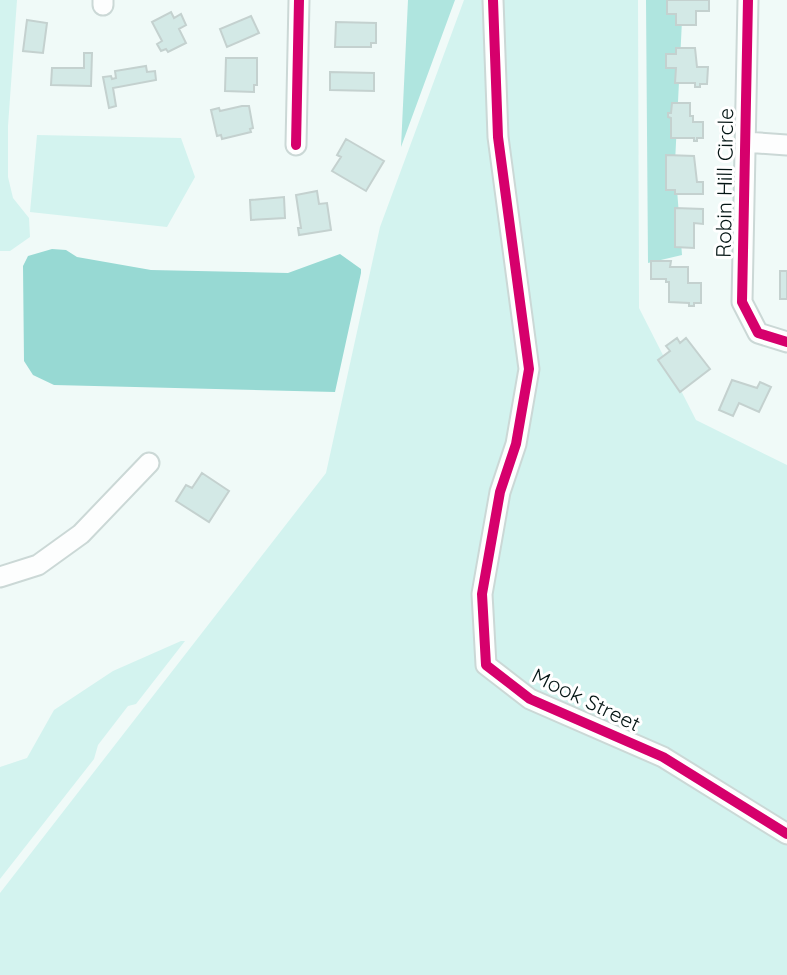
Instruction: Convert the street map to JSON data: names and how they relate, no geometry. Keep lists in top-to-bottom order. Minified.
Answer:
{"streets":{"street":["Robin Hill Circle","Mook Street"]}}
